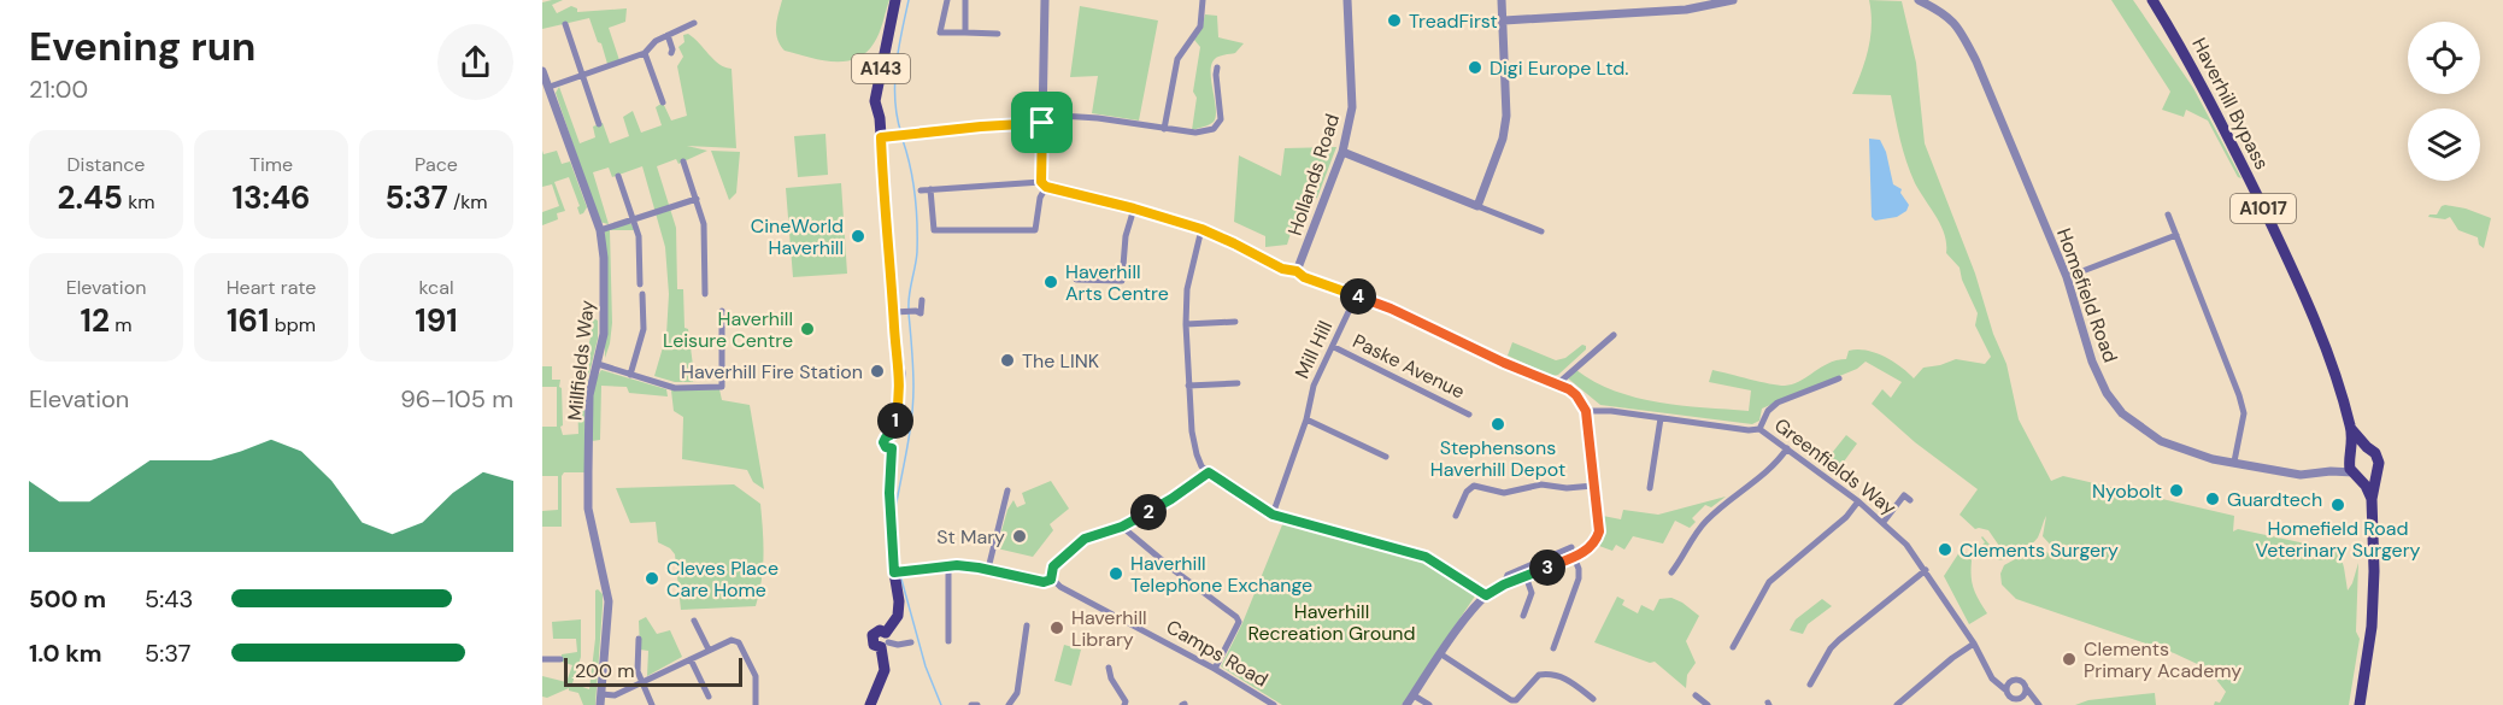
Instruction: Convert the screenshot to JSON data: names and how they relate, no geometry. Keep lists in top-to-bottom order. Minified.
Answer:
{"streets":{"main road":["A143","Haverhill Bypass","A1017"],"street":["Hollands Road","Homefield Road","Mill Hill","Millfields Way","Paske Avenue","Greenfields Way","Camps Road"]},"crossings":[["Haverhill Bypass","Homefield Road"],["Mill Hill","Paske Avenue"]],"parks":["Haverhill Recreation Ground"],"places":["TreadFirst","Digi Europe Ltd.","CineWorld Haverhill","Haverhill Arts Centre","Haverhill Leisure Centre","The LINK","Haverhill Fire Station","Stephensons Haverhill Depot","Nyobolt","Guardtech","Homefield Road Veterinary Surgery","St Mary","Clements Surgery","Haverhill Telephone Exchange","Cleves Place Care Home","Haverhill Library","Clements Primary Academy"],"scale_bar":"200 m","page":{"heading":["Evening run","21:00"],"stats":[["Distance","2.45 km"],["Time","13:46"],["Pace","5:37 /km"],["Elevation","12 m"],["Heart rate","161 bpm"],["kcal","191"]],"pins":["4","1","2","3"],"chart":["Elevation","96–105 m"],"list":[{"name":"500 m","note":"5:43"},{"name":"1.0 km","note":"5:37"}],"scale":"200 m"}}
